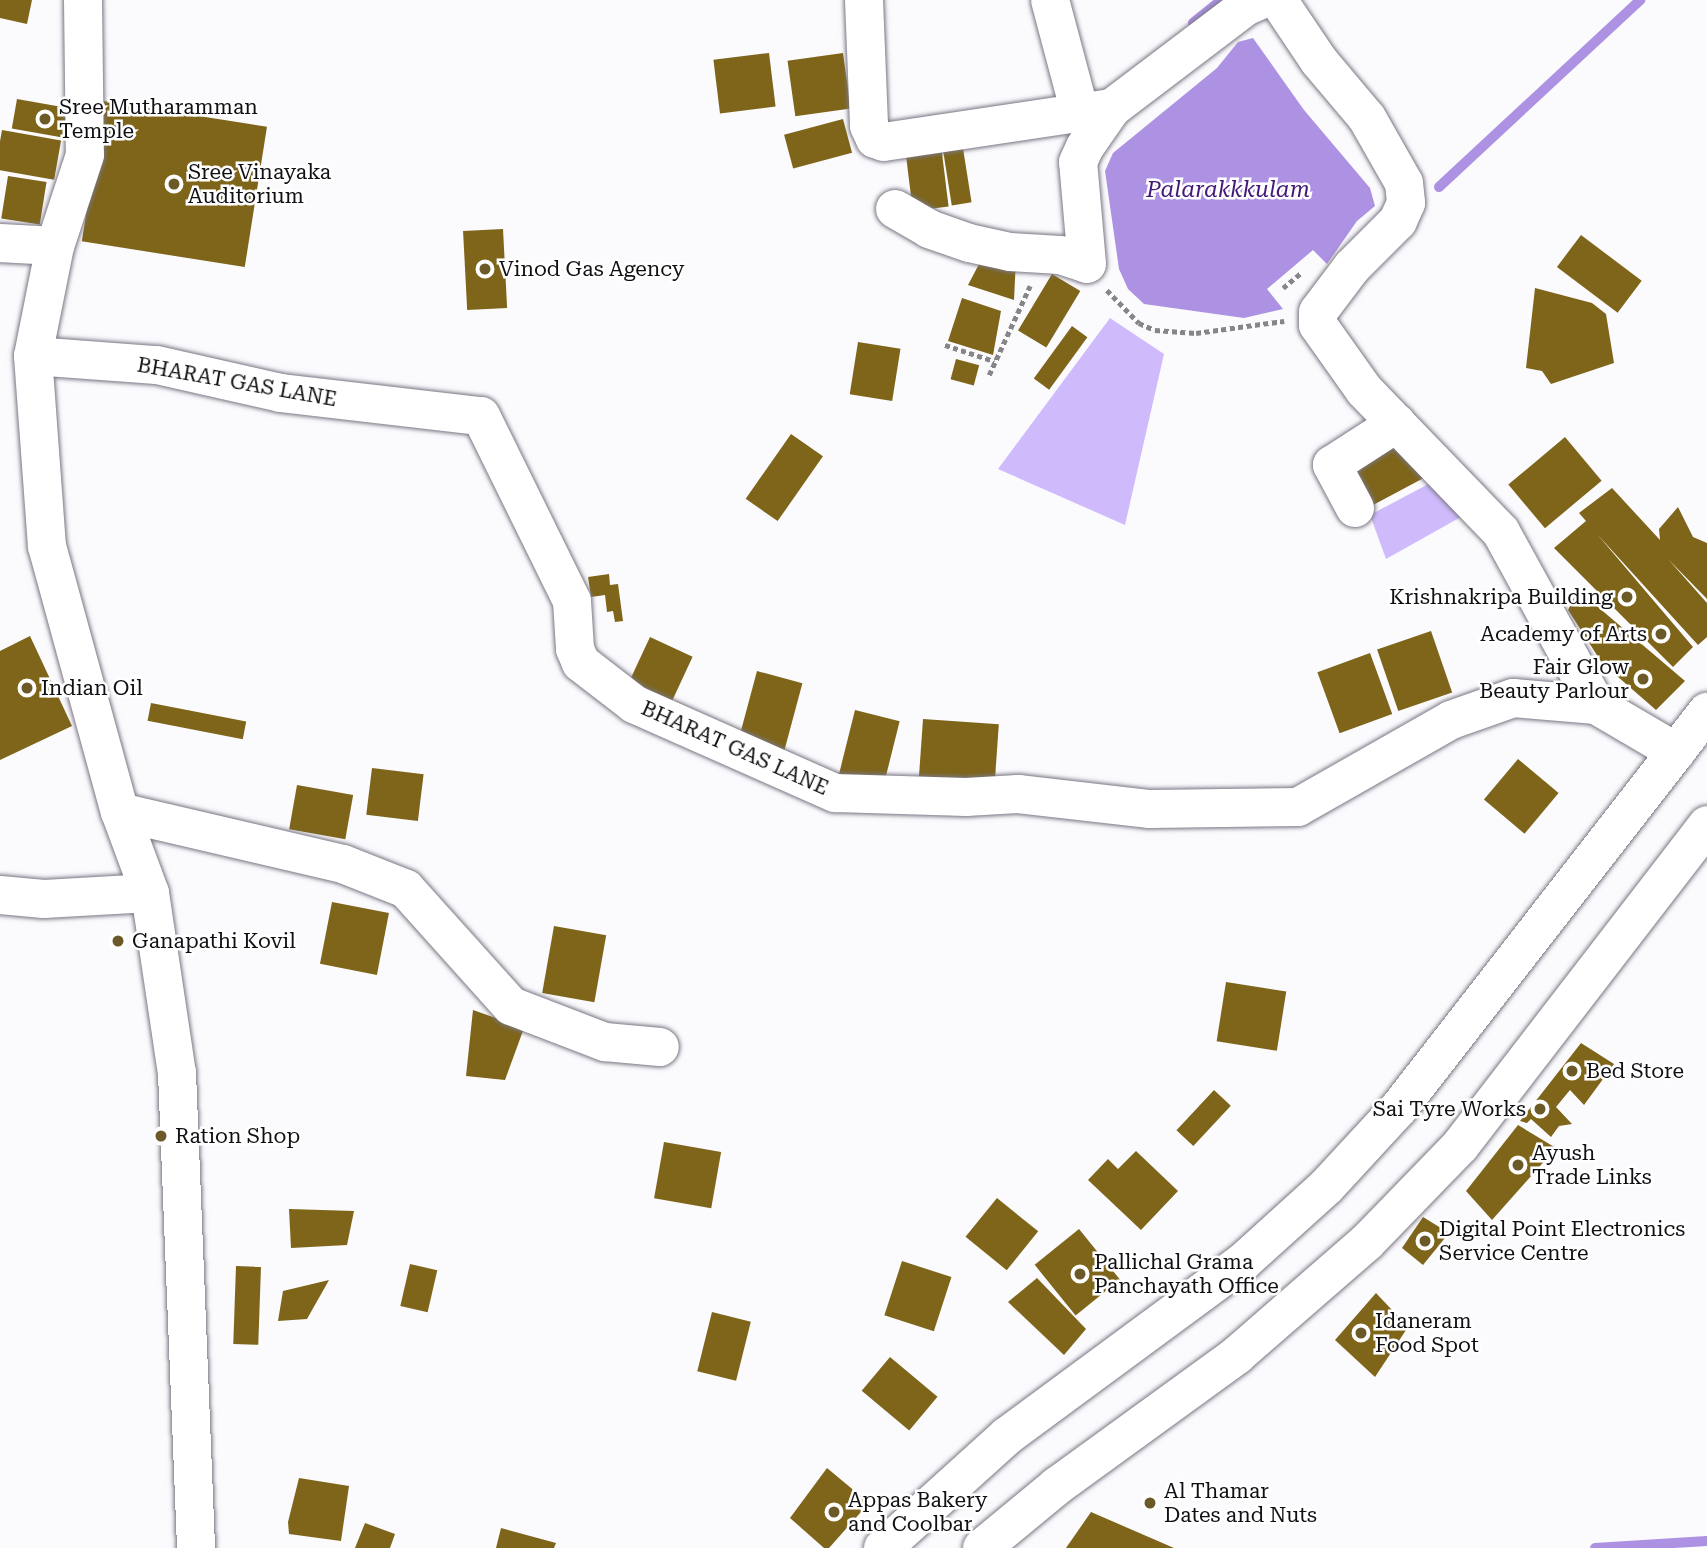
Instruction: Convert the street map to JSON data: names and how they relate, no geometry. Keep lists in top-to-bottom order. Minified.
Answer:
{"streets":{"street":["BHARAT GAS LANE"]},"water":["Palarakkkulam"],"places":["Sree Mutharamman Temple","Sree Vinayaka Auditorium","Vinod Gas Agency","Krishnakripa Building","Academy of Arts","Fair Glow Beauty Parlour","Indian Oil","Ganapathi Kovil","Bed Store","Sai Tyre Works","Ration Shop","Ayush Trade Links","Digital Point Electronics Service Centre","Pallichal Grama Panchayath Office","Idaneram Food Spot","Al Thamar Dates and Nuts","Appas Bakery and Coolbar"]}
